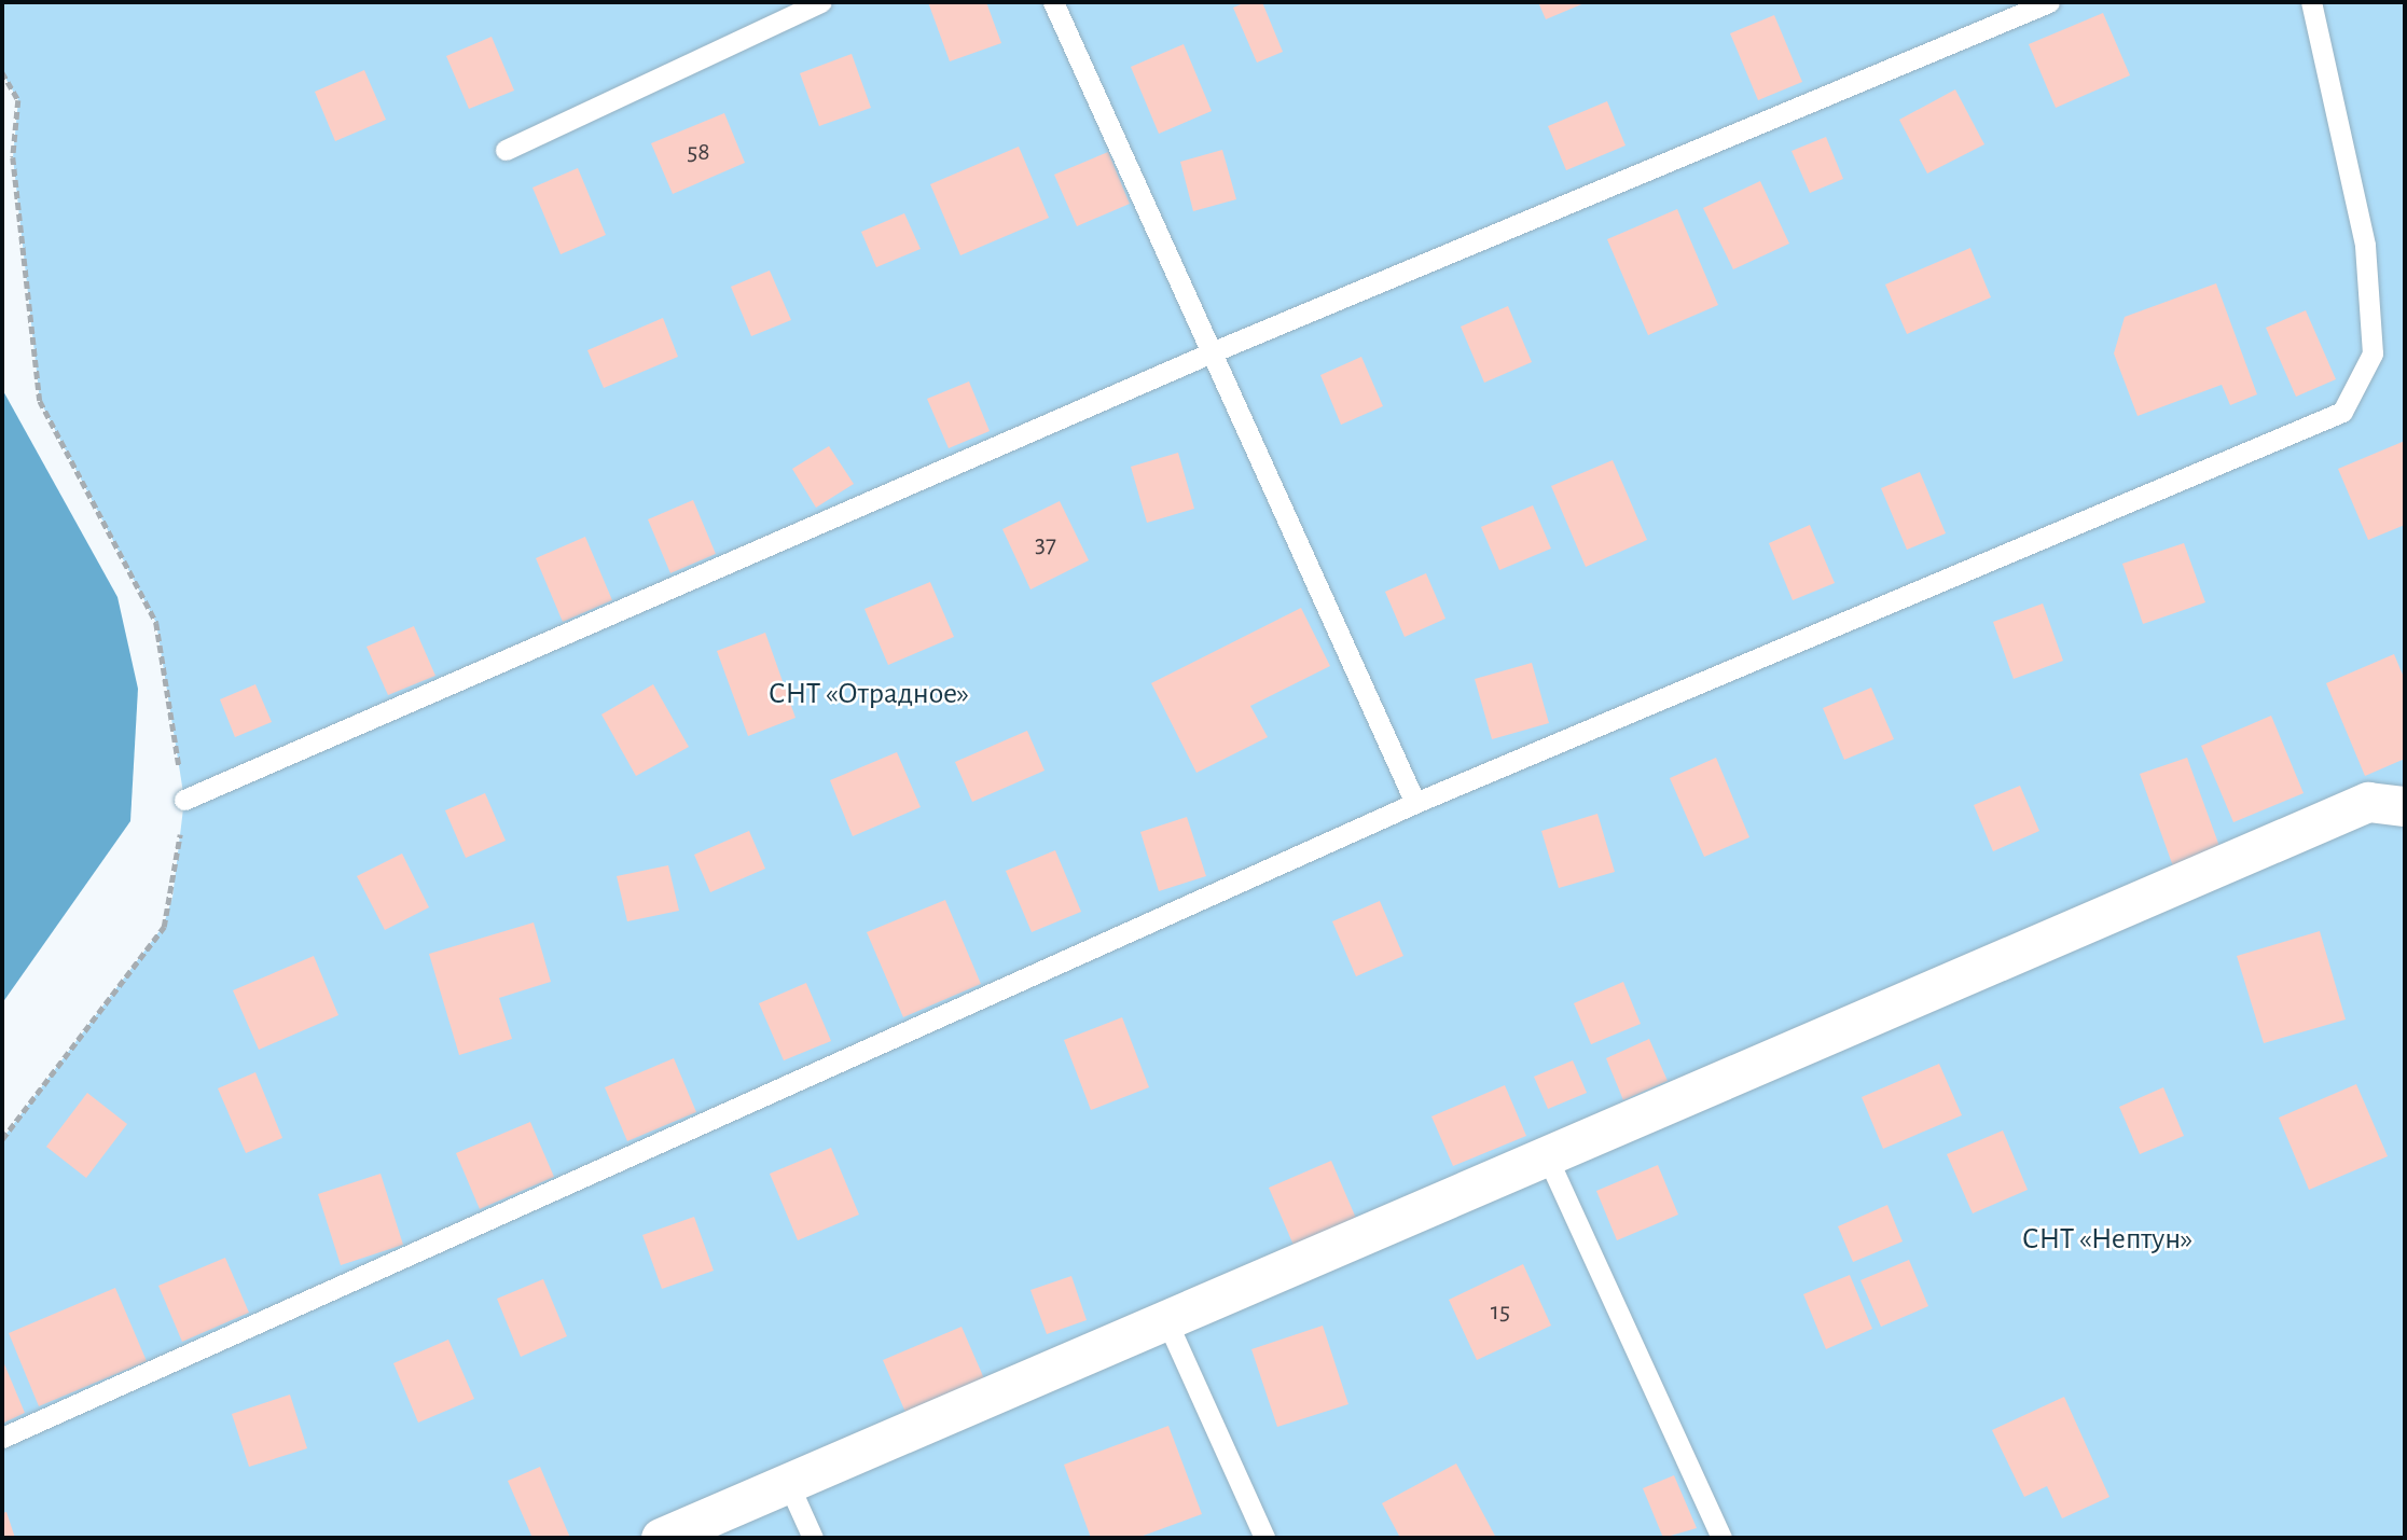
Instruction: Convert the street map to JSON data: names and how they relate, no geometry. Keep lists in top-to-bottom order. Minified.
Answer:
{"parks":["СНТ «Отрадное»","СНТ «Нептун»"],"house_numbers":["58","37","15"]}
